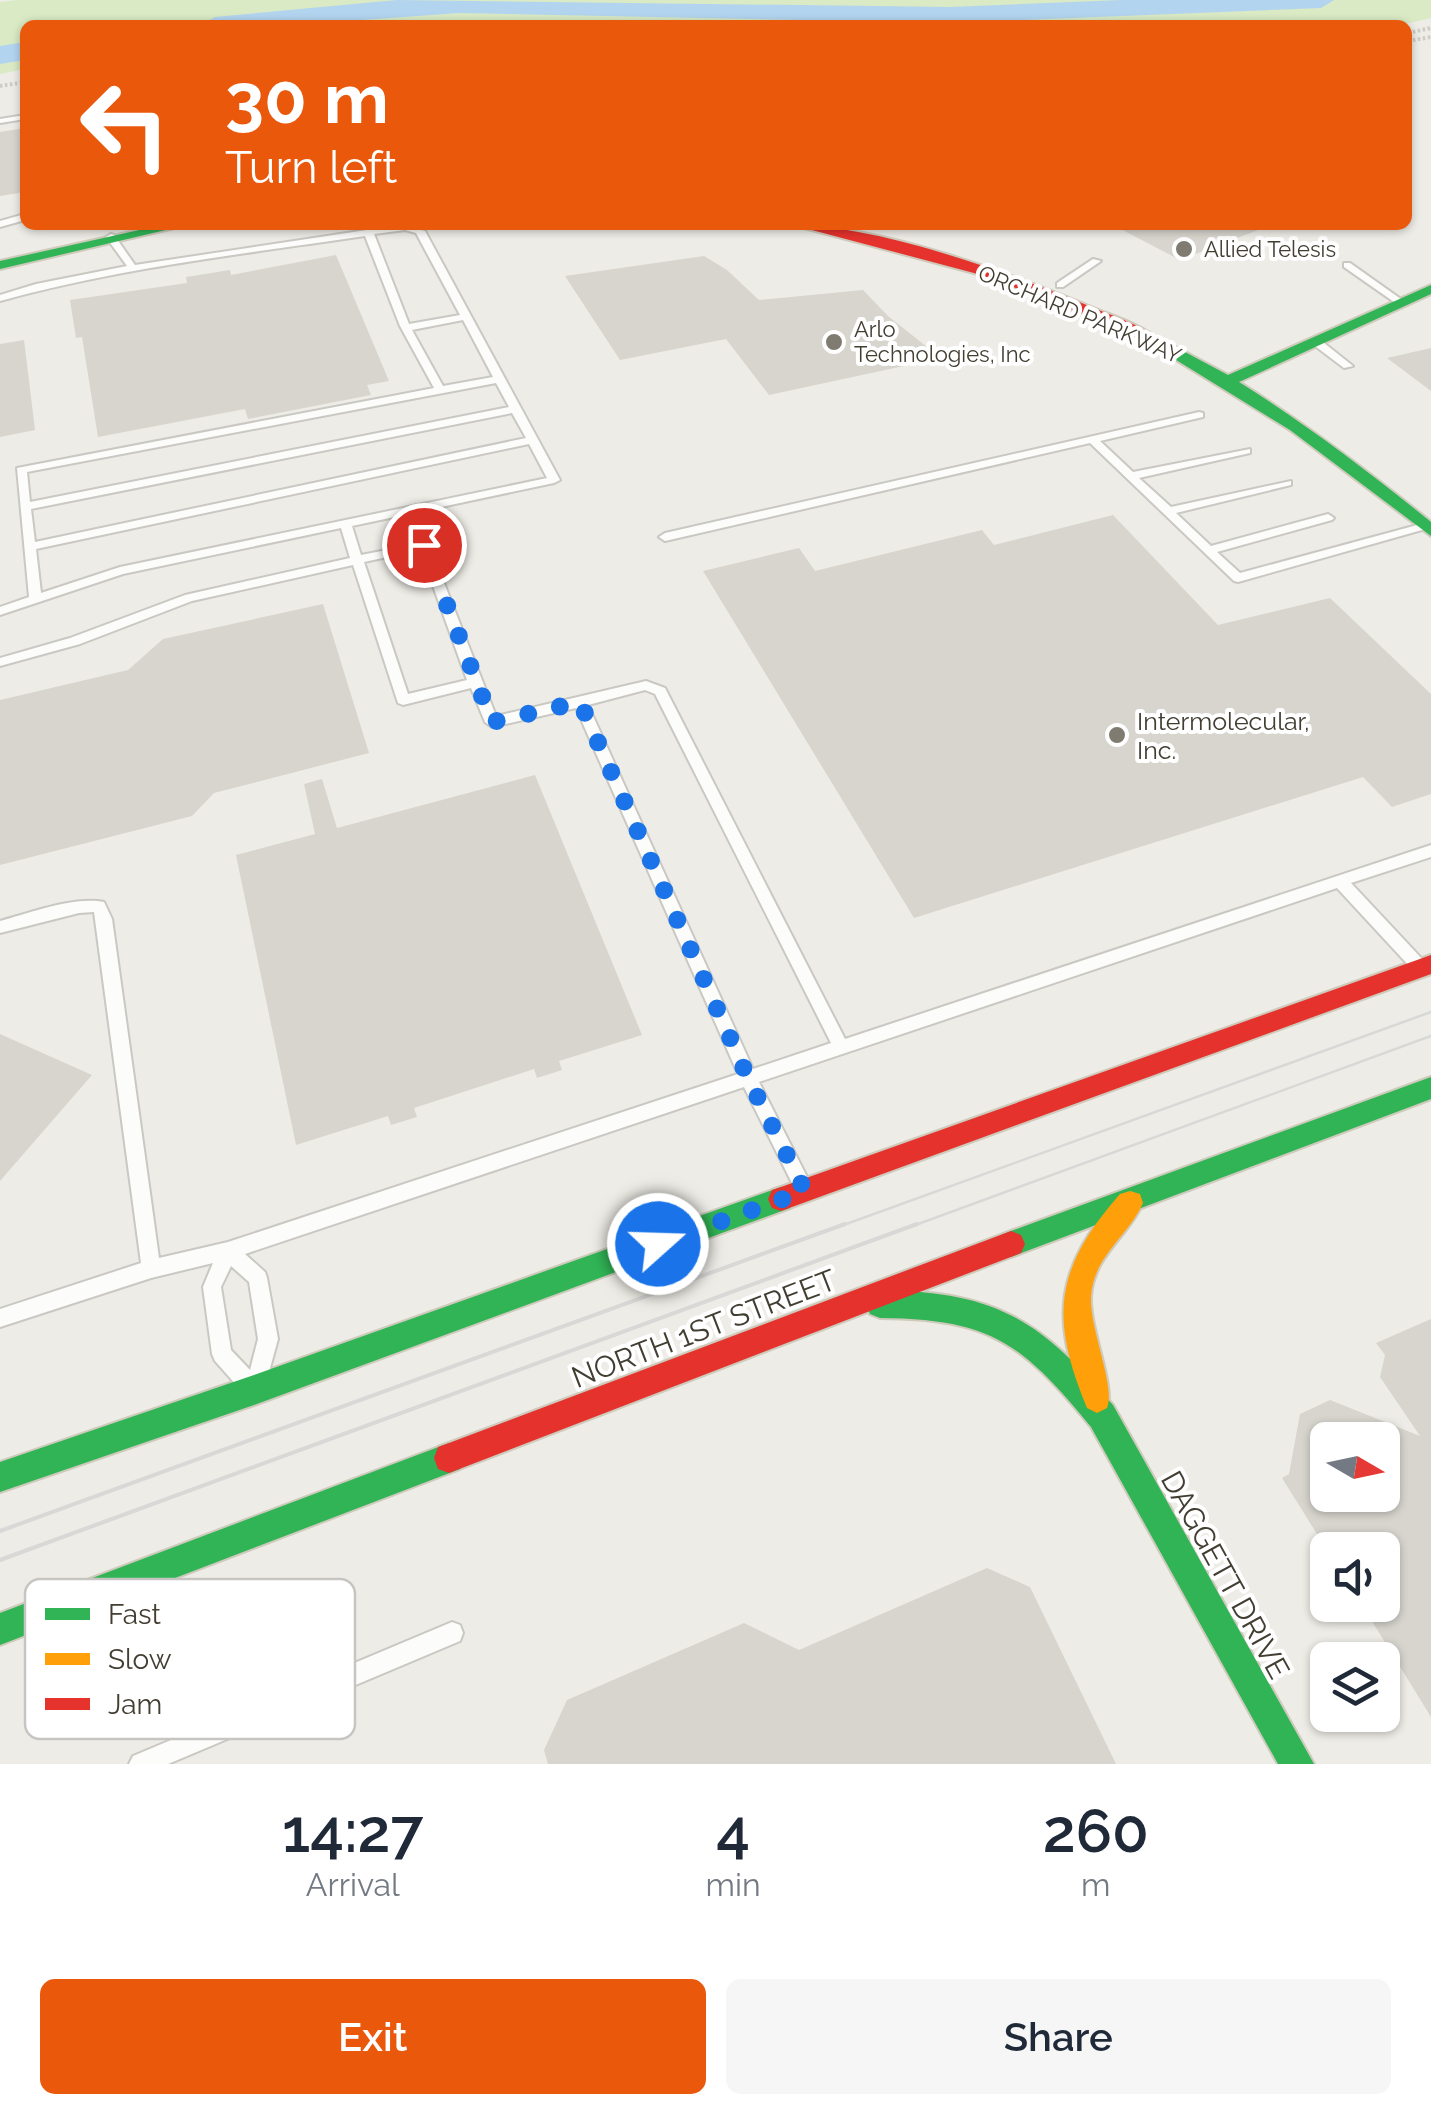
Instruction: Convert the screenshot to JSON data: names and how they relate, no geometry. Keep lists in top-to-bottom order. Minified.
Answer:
{"streets":{"main road":["ORCHARD PARKWAY","NORTH 1ST STREET","DAGGETT DRIVE"]},"places":["Allied Telesis","Arlo Technologies, Inc","Intermolecular, Inc."],"legend":["Fast","Slow","Jam"],"north":"right","page":{"turn":["30 m","Turn left"],"eta":["14:27","Arrival","4","min","260","m"],"buttons":["Exit","Share"]}}
